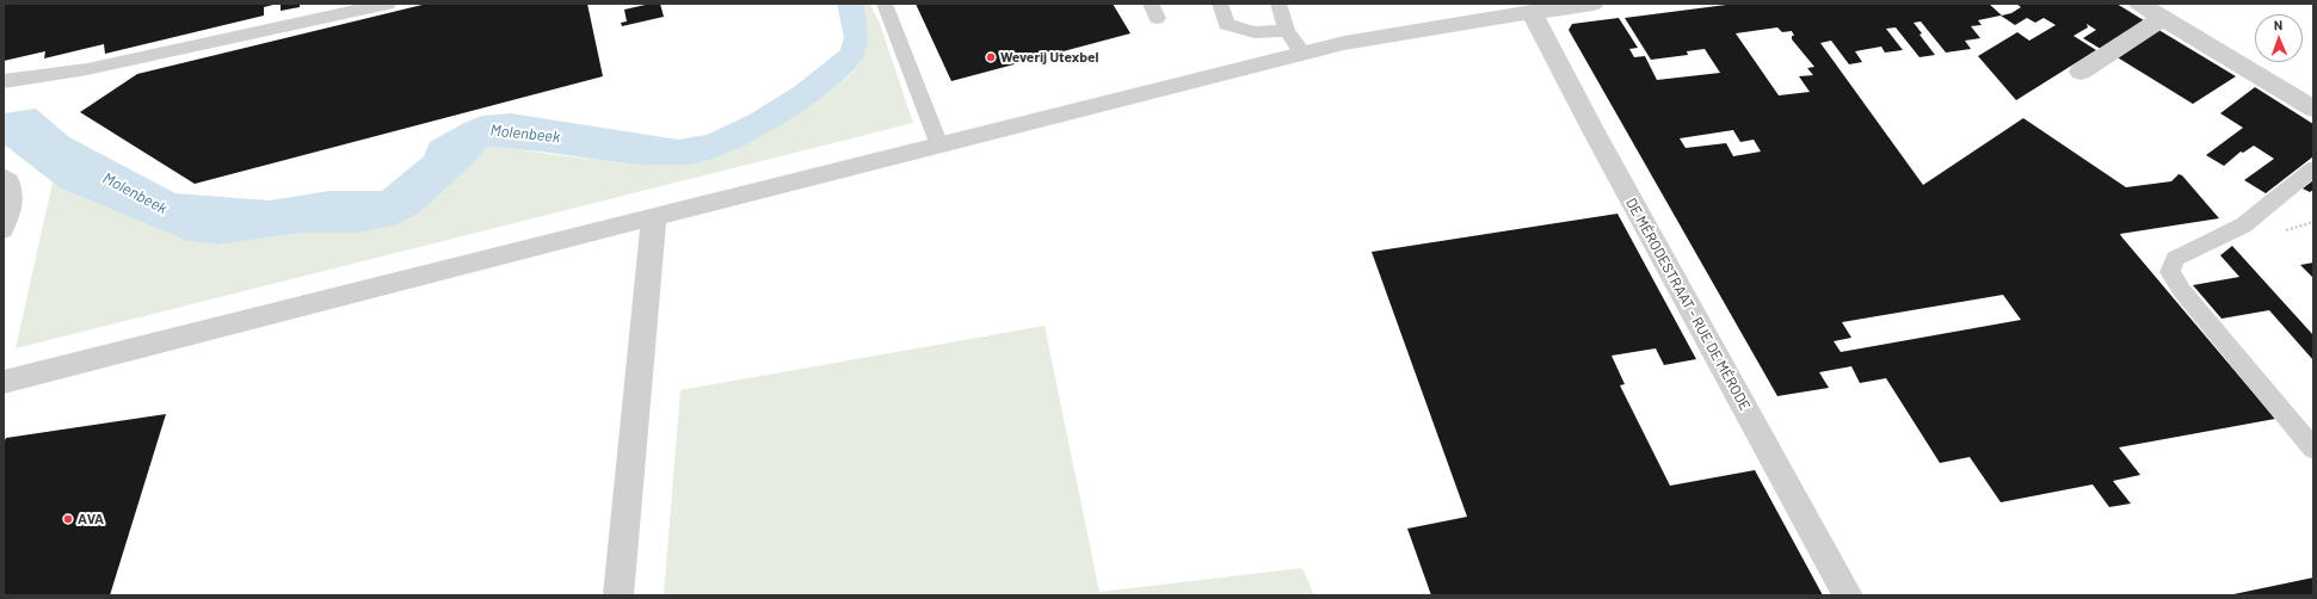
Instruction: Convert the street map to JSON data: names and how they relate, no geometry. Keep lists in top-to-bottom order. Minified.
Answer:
{"streets":{"street":["DE MÉRODESTRAAT - RUE DE MÉRODE"]},"water":["Molenbeek"],"places":["Weverij Utexbel","AVA"],"north":"top"}
